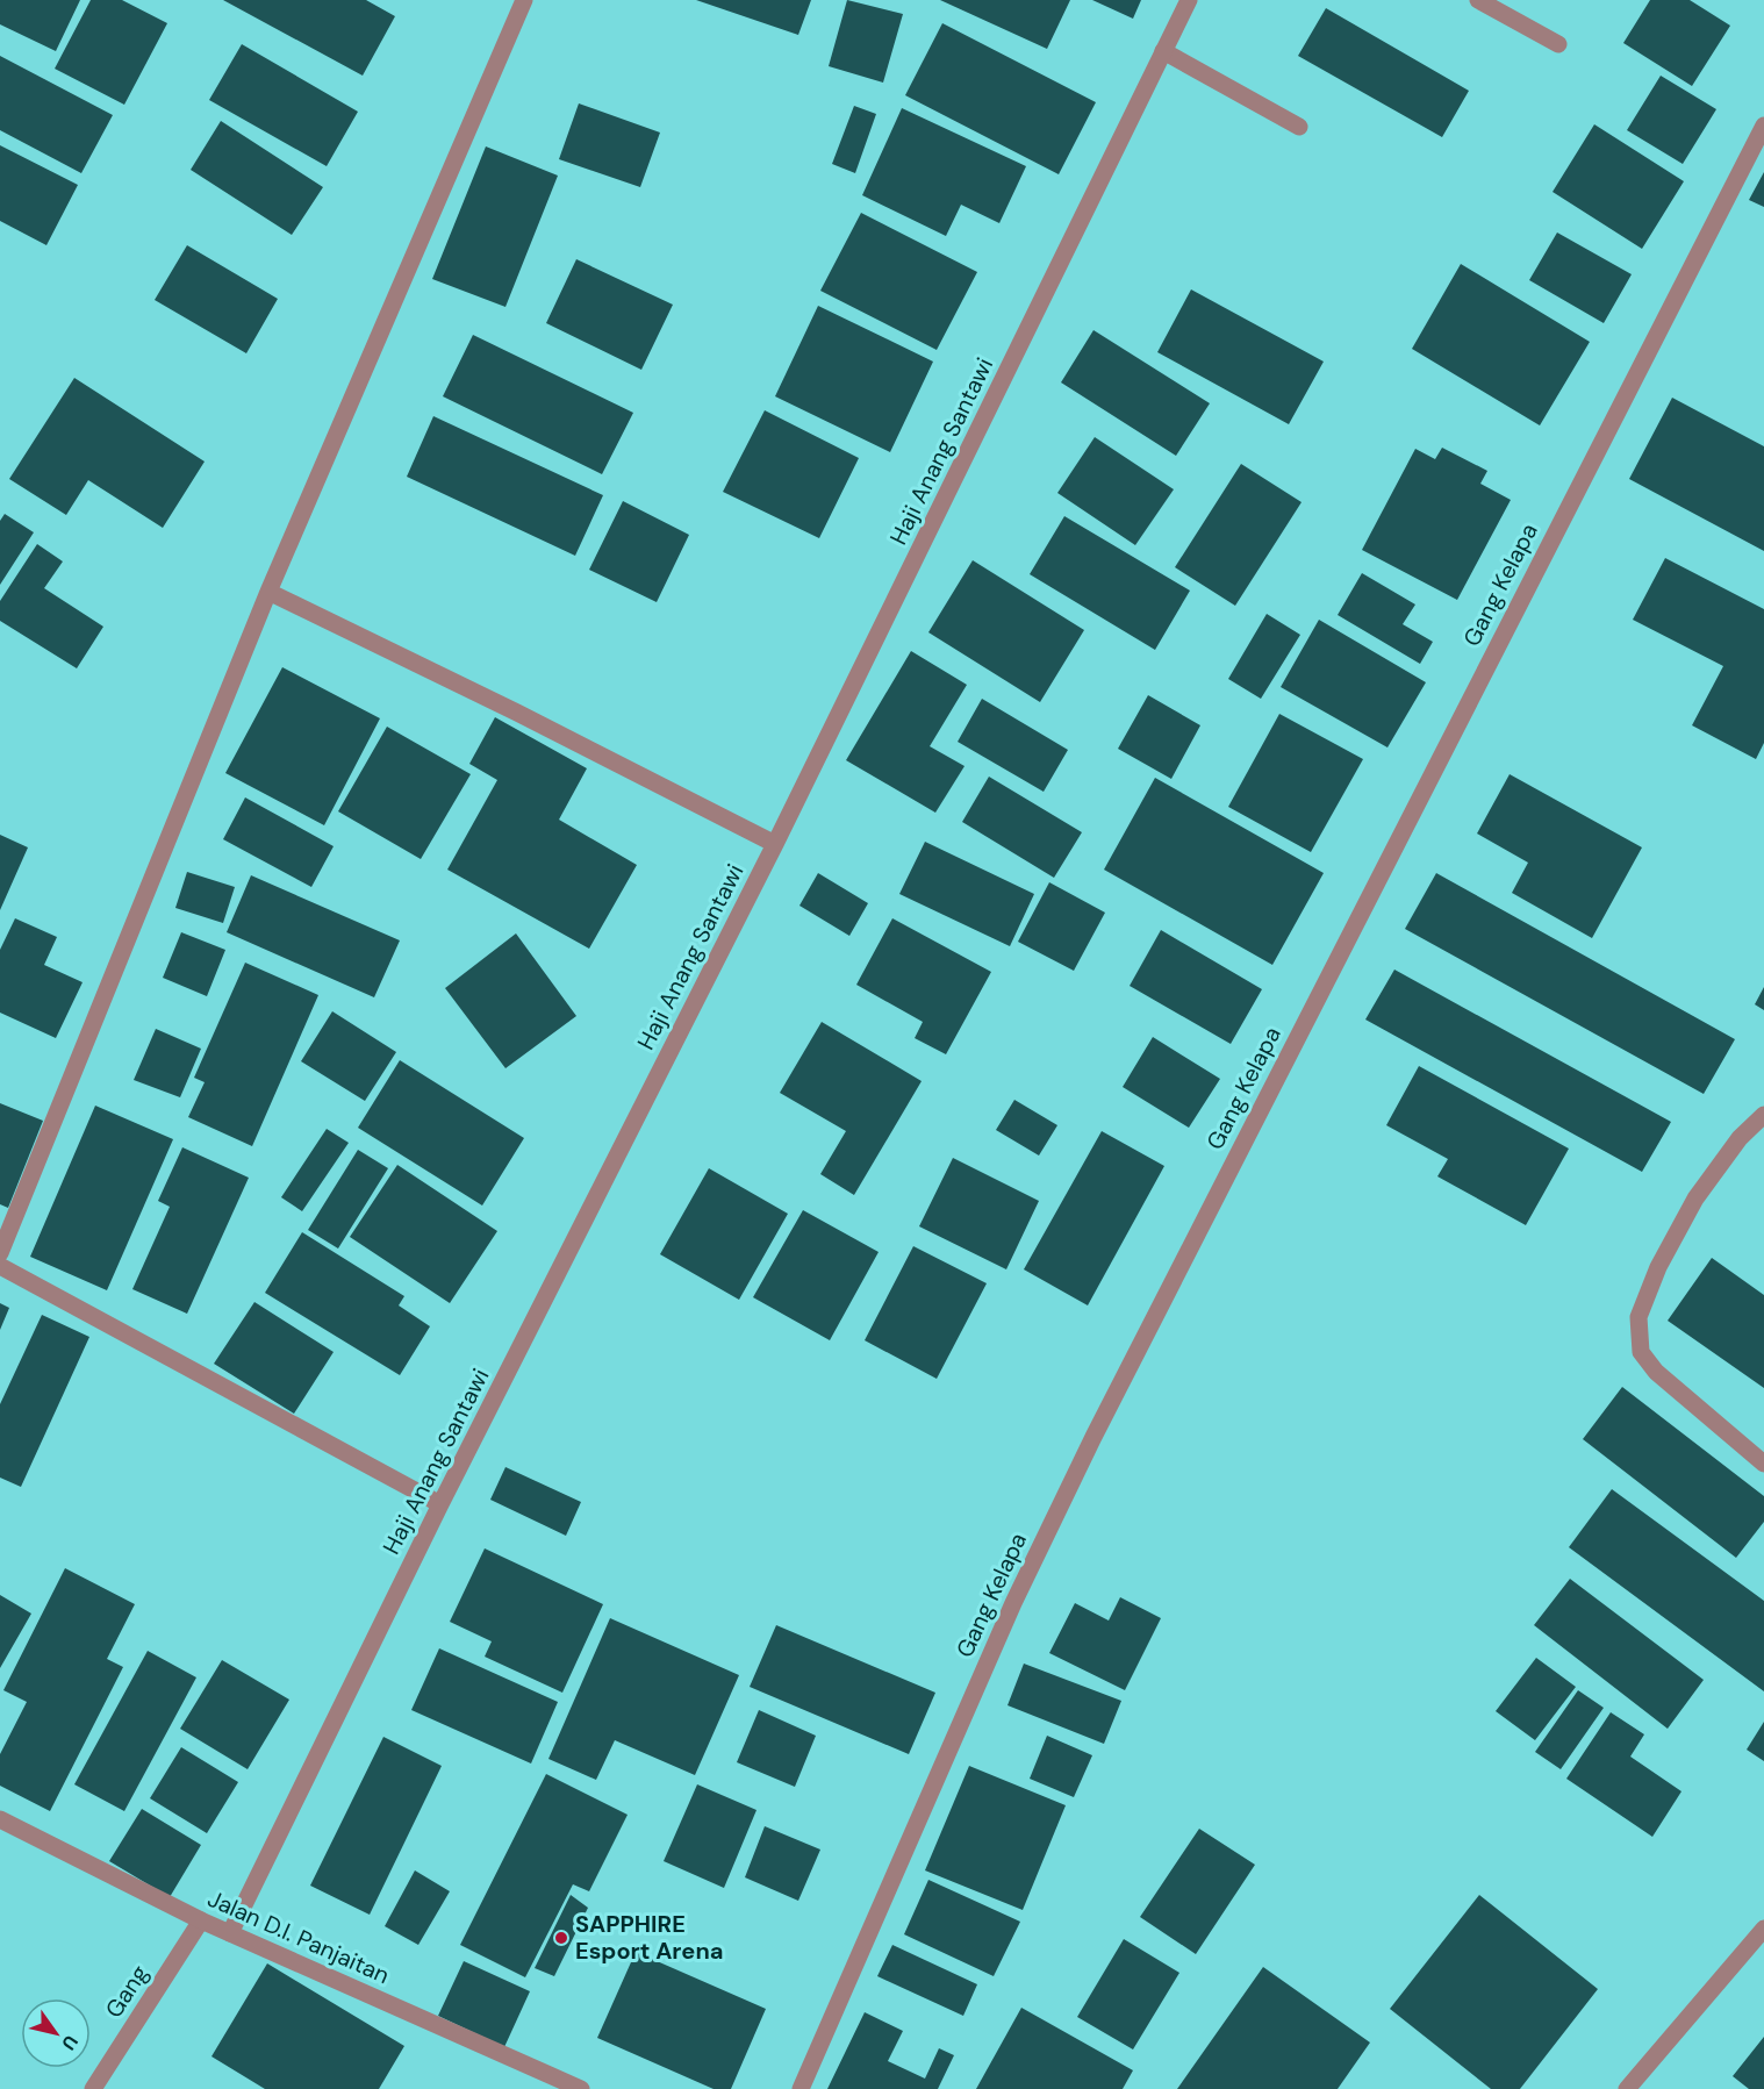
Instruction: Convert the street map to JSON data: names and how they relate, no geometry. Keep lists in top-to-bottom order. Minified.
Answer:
{"streets":{"street":["Haji Anang Santawi","Gang Kelapa","Jalan D.I. Panjaitan","Gang"]},"crossings":[["Haji Anang Santawi","Jalan D.I. Panjaitan"],["Jalan D.I. Panjaitan","Gang"]],"places":["SAPPHIRE Esport Arena"],"north":"bottom right"}
